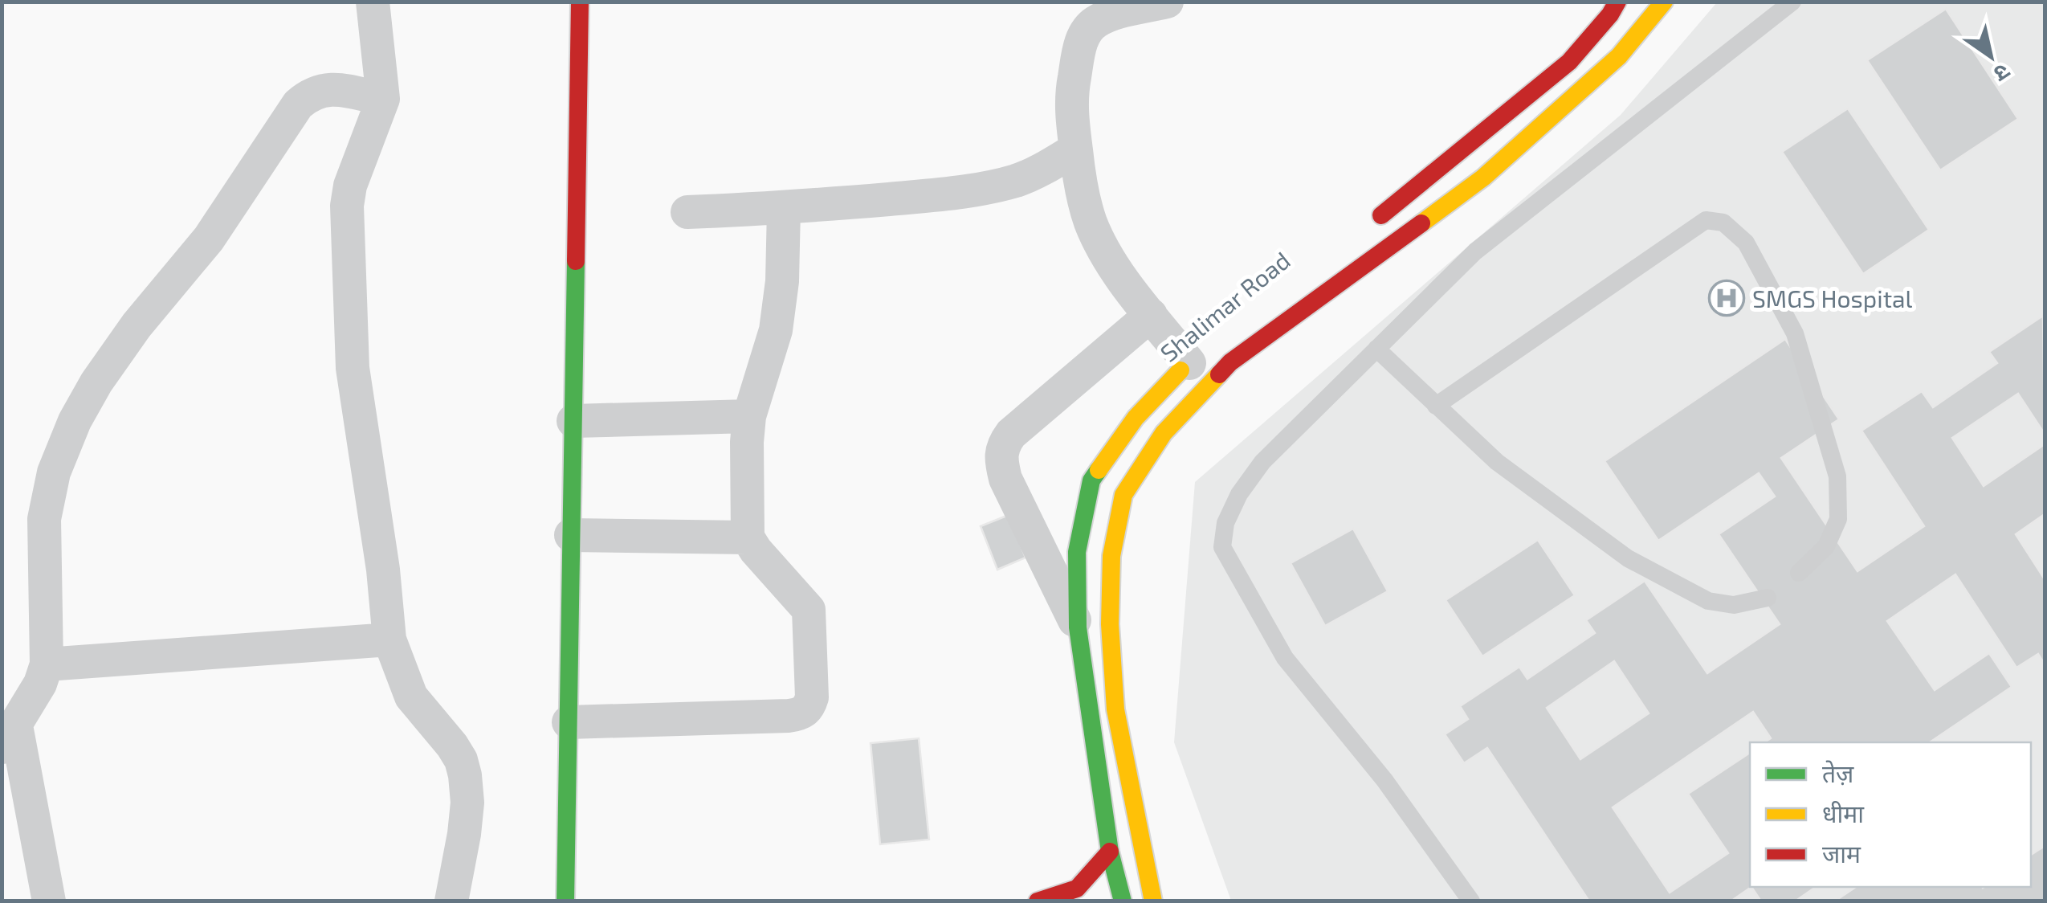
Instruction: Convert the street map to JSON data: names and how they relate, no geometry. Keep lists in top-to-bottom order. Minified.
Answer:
{"streets":{"main road":["Shalimar Road"]},"places":{"hospital":["SMGS Hospital"]},"legend":["तेज़","धीमा","जाम"],"north":"bottom right"}
